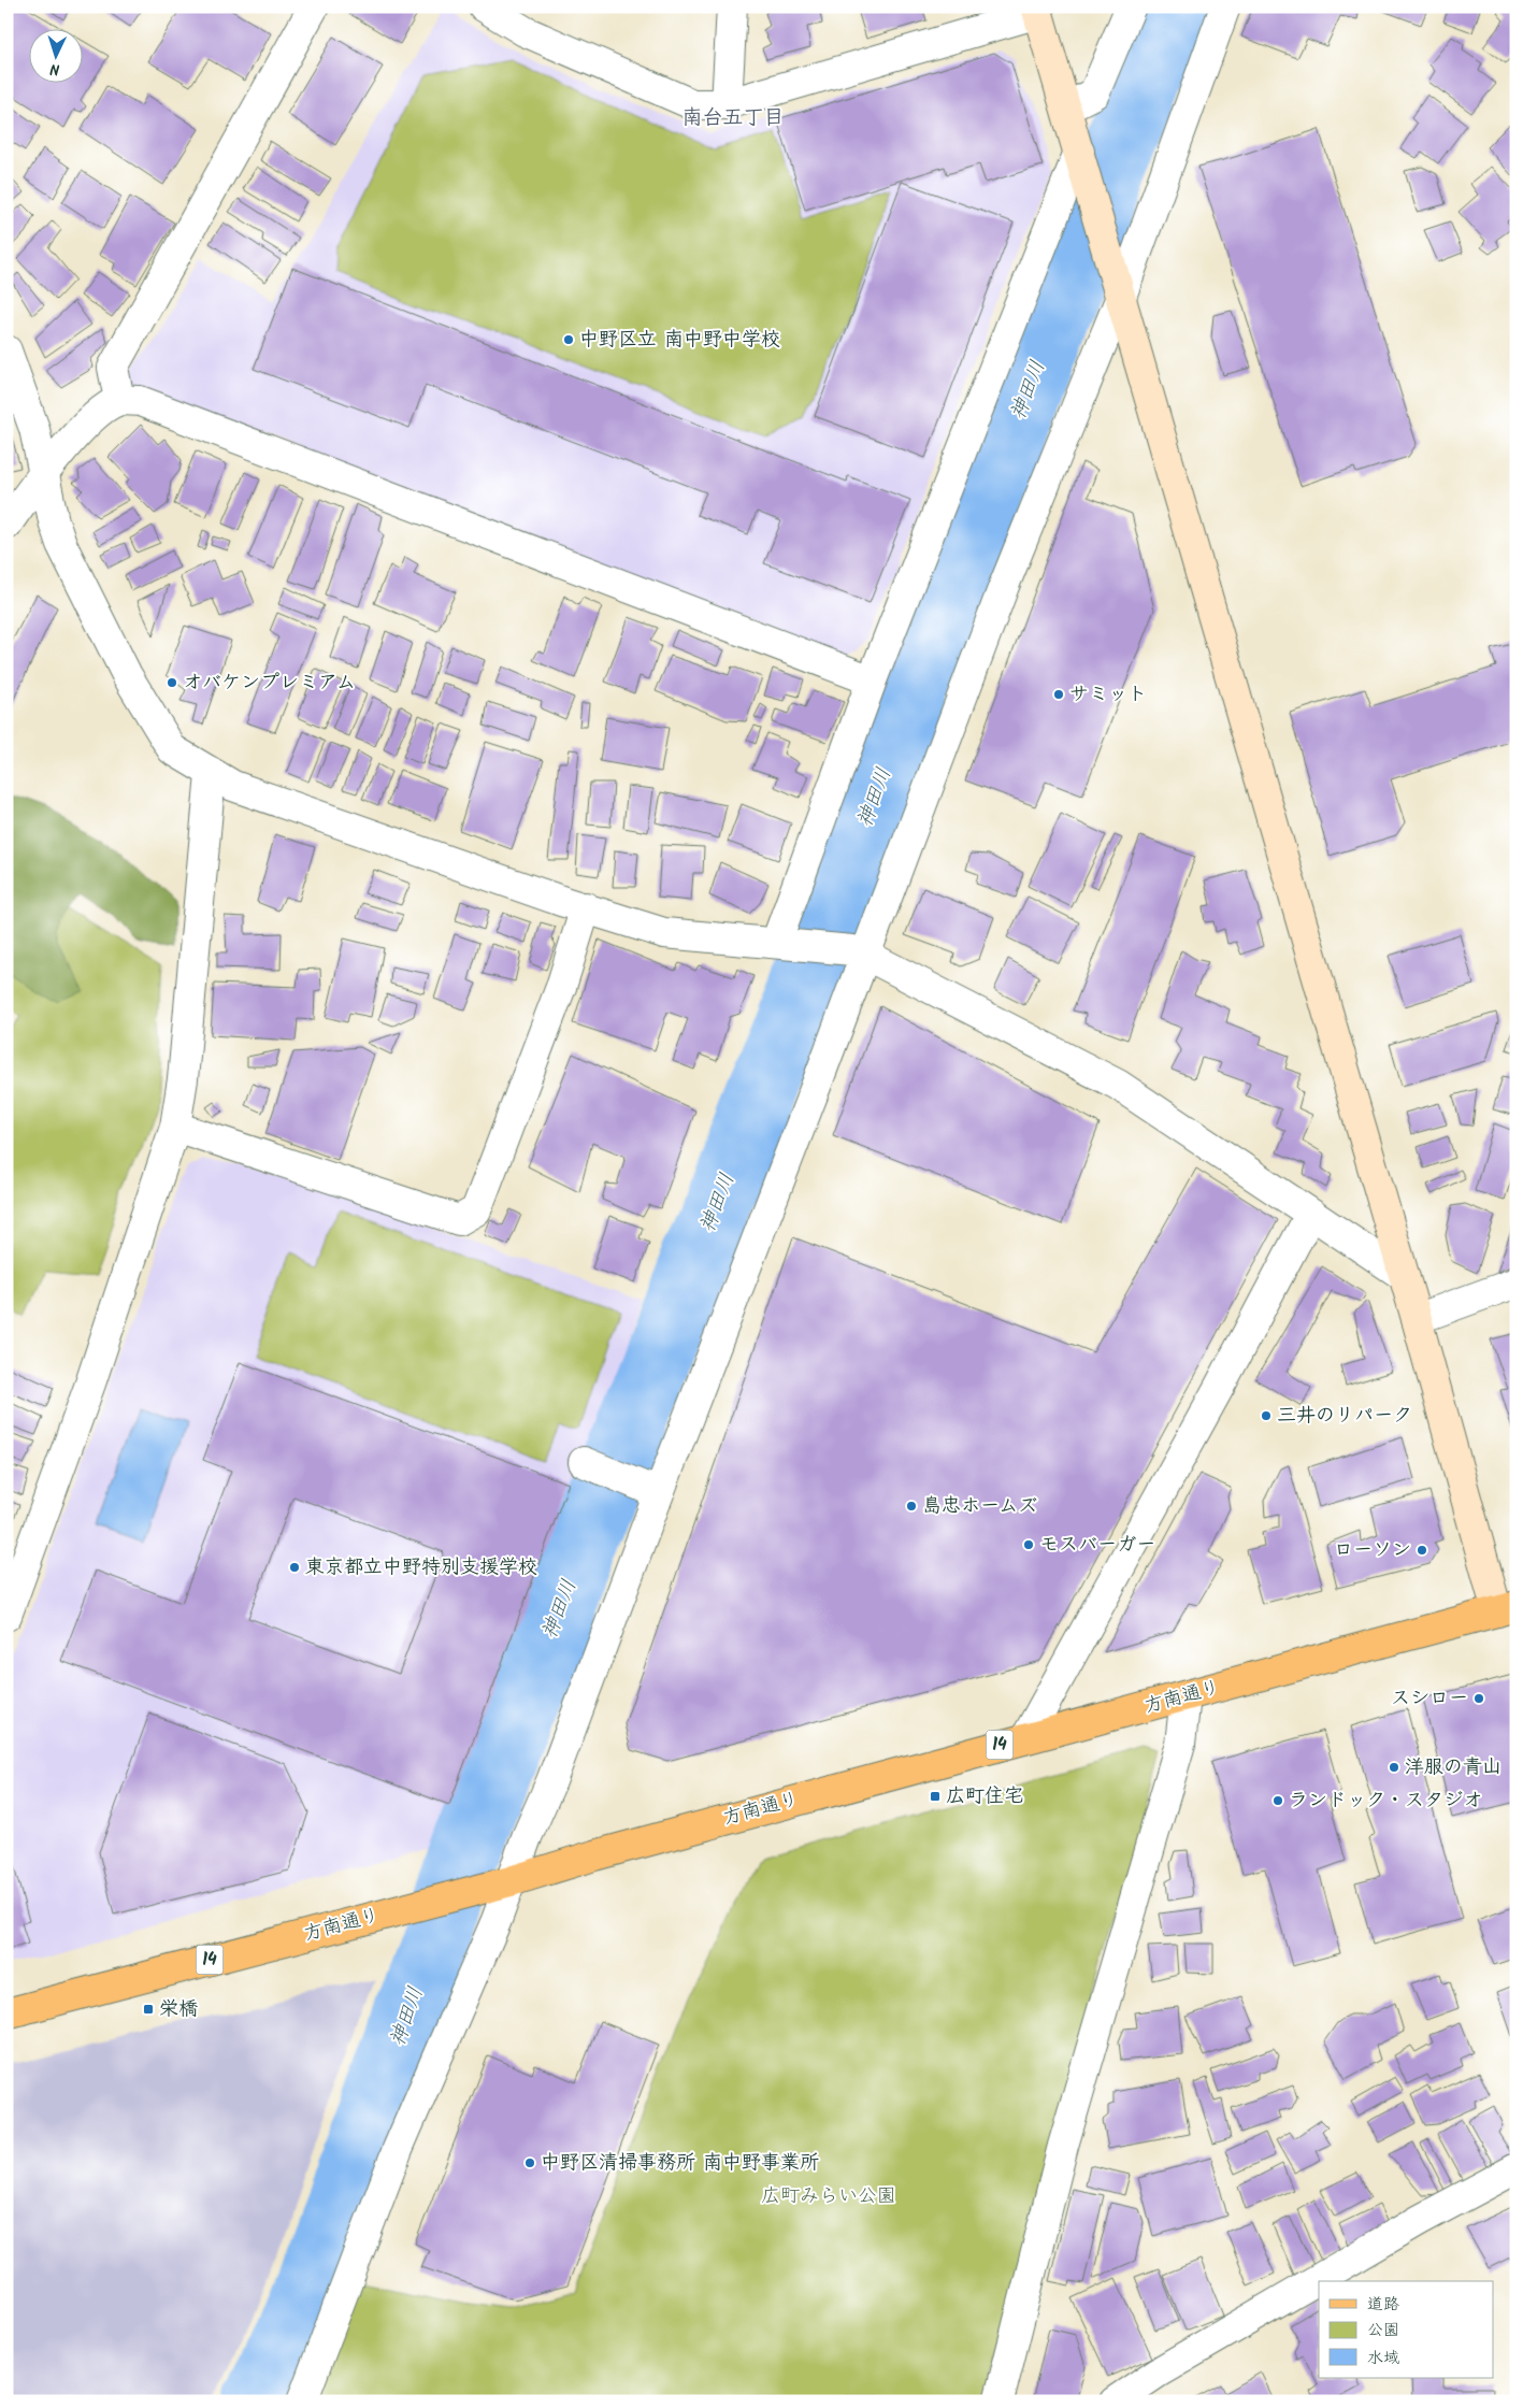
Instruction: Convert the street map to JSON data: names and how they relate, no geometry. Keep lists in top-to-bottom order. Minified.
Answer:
{"streets":{"main road":["方南通り","14"]},"districts":["南台五丁目"],"water":["神田川"],"parks":["広町みらい公園"],"places":{"other":["中野区立 南中野中学校","オバケンプレミアム","サミット","三井のリパーク","島忠ホームズ","モスバーガー","ローソン","東京都立中野特別支援学校","スシロー","洋服の青山","ランドック・スタジオ","中野区清掃事務所 南中野事業所"],"transit":["広町住宅","栄橋"]},"legend":["道路","公園","水域"],"north":"bottom"}
